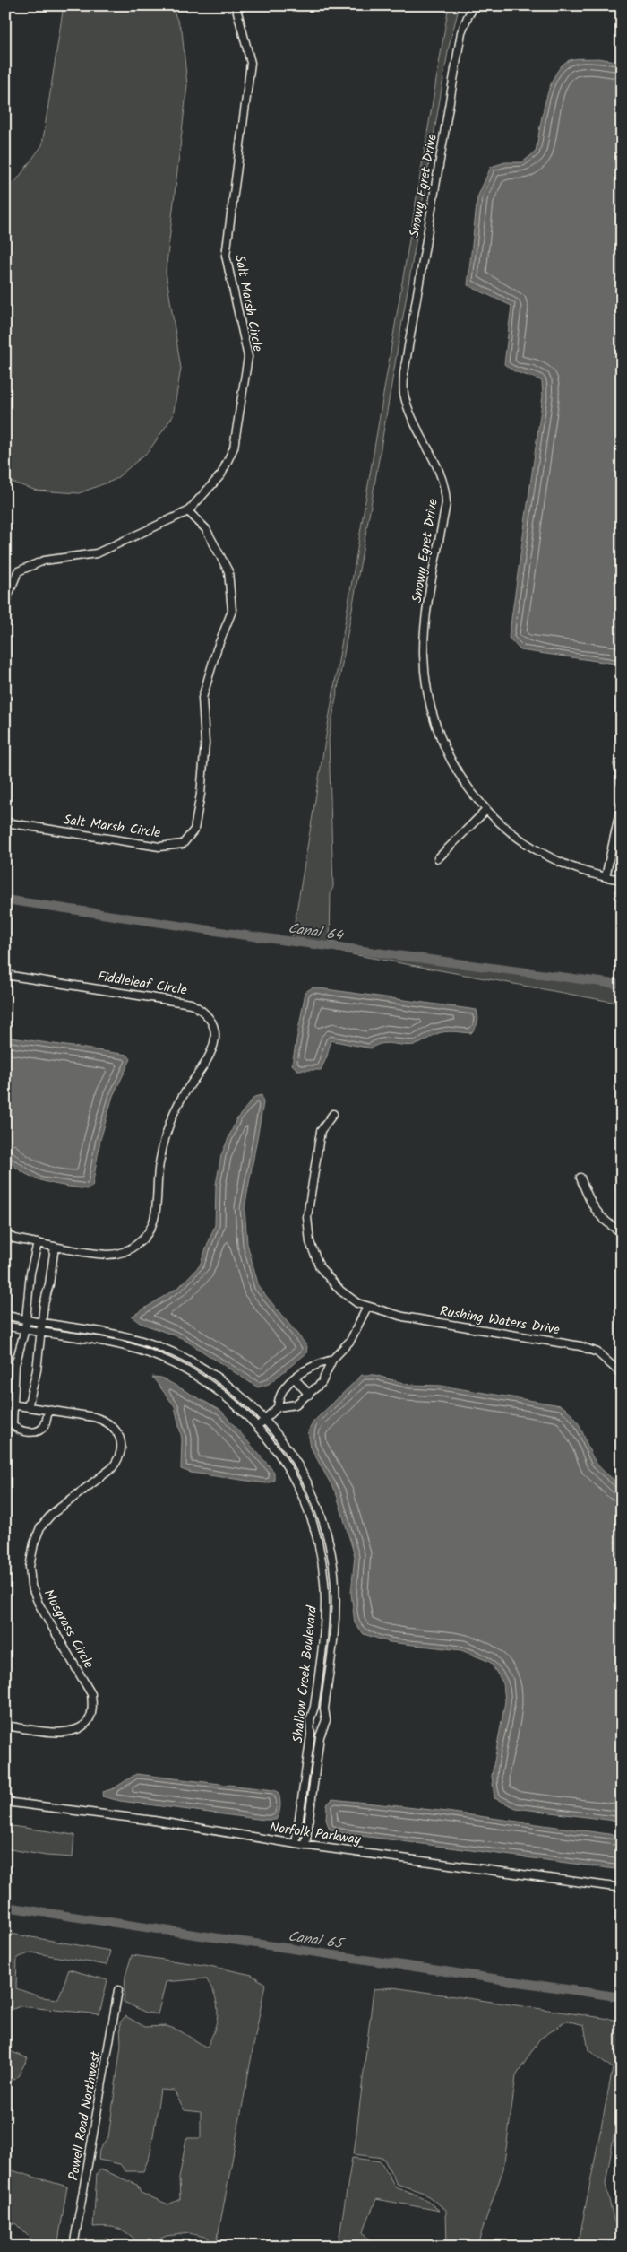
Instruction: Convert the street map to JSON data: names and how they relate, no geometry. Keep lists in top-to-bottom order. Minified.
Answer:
{"streets":{"street":["Snowy Egret Drive","Salt Marsh Circle","Fiddleleaf Circle","Rushing Waters Drive","Musgrass Circle","Shallow Creek Boulevard","Norfolk Parkway","Powell Road Northwest"]},"crossings":[["Shallow Creek Boulevard","Norfolk Parkway"]],"water":["Canal 64","Canal 65"]}
